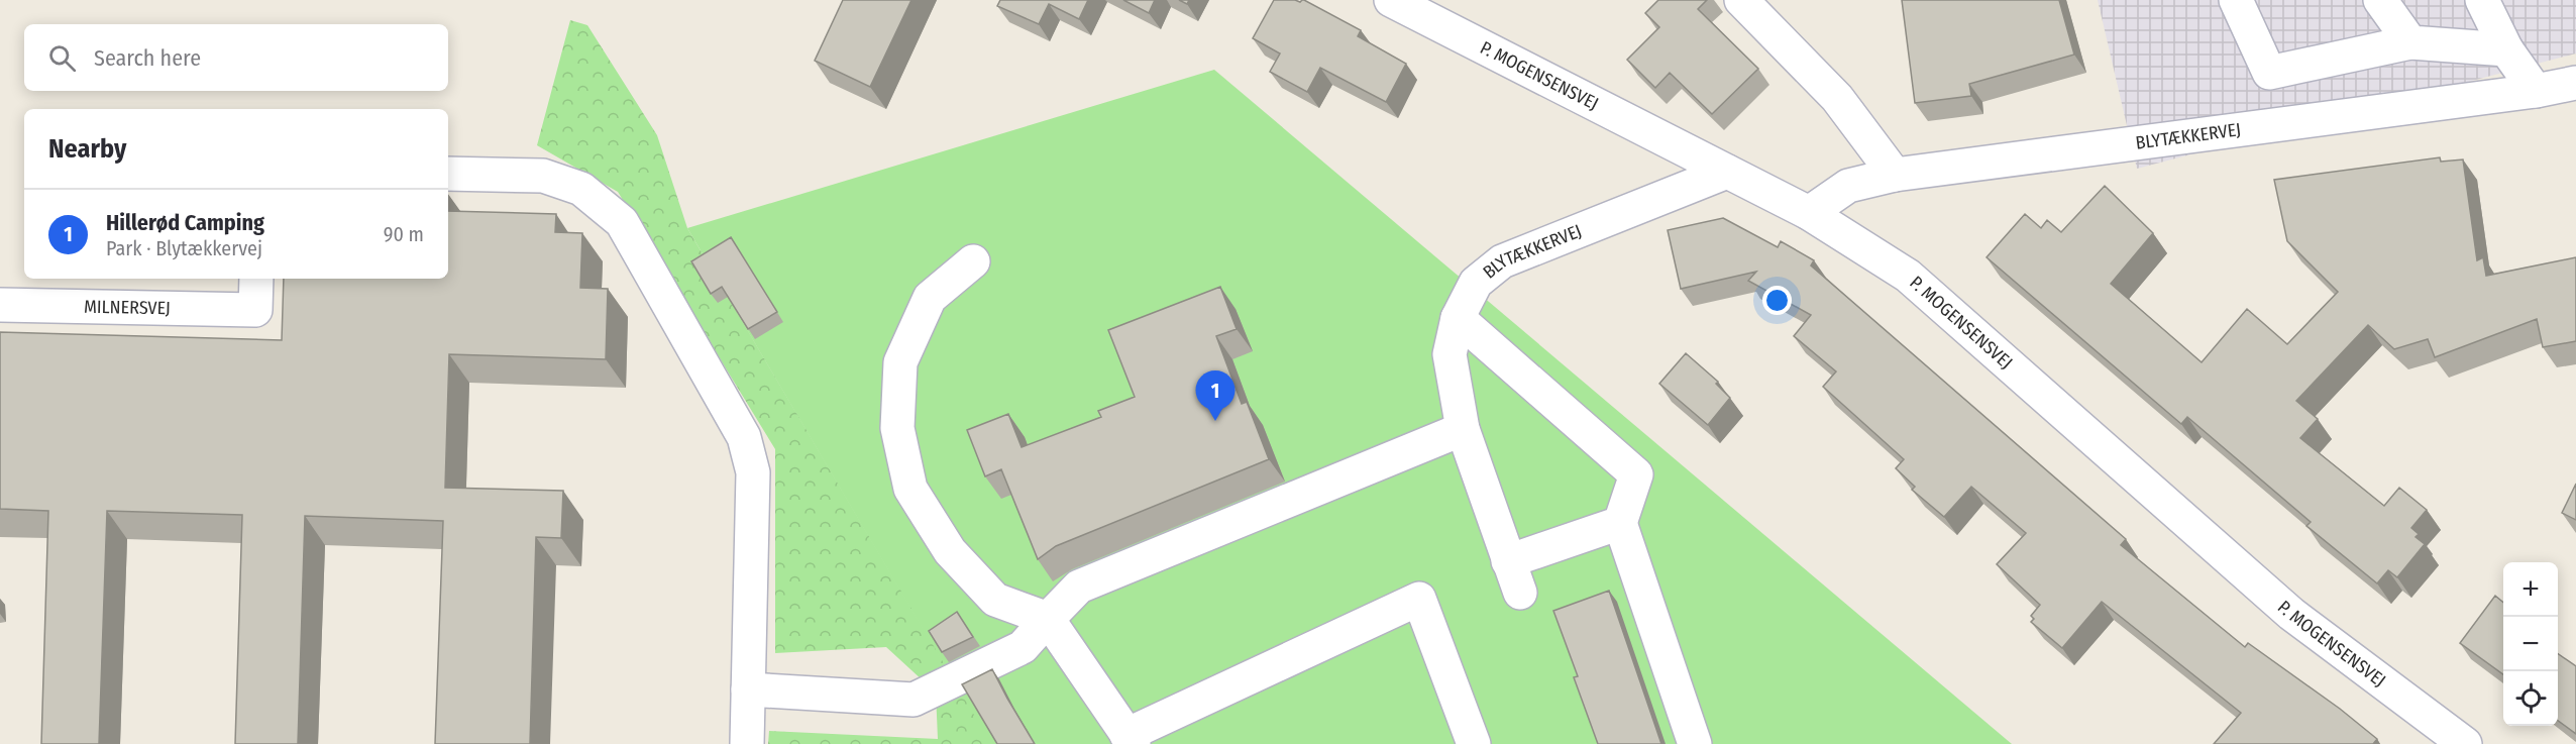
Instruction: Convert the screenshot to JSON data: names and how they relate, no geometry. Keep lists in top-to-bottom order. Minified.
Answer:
{"streets":{"street":["P. MOGENSENSVEJ","BLYTÆKKERVEJ","MILNERSVEJ"]},"crossings":[["P. MOGENSENSVEJ","BLYTÆKKERVEJ"]],"page":{"search":"Search here","heading":"Nearby","list":[{"mark":"1","name":"Hillerød Camping","note":"Park · Blytækkervej","value":"90 m"}],"pins":"1","map_buttons":["+","−"]}}
